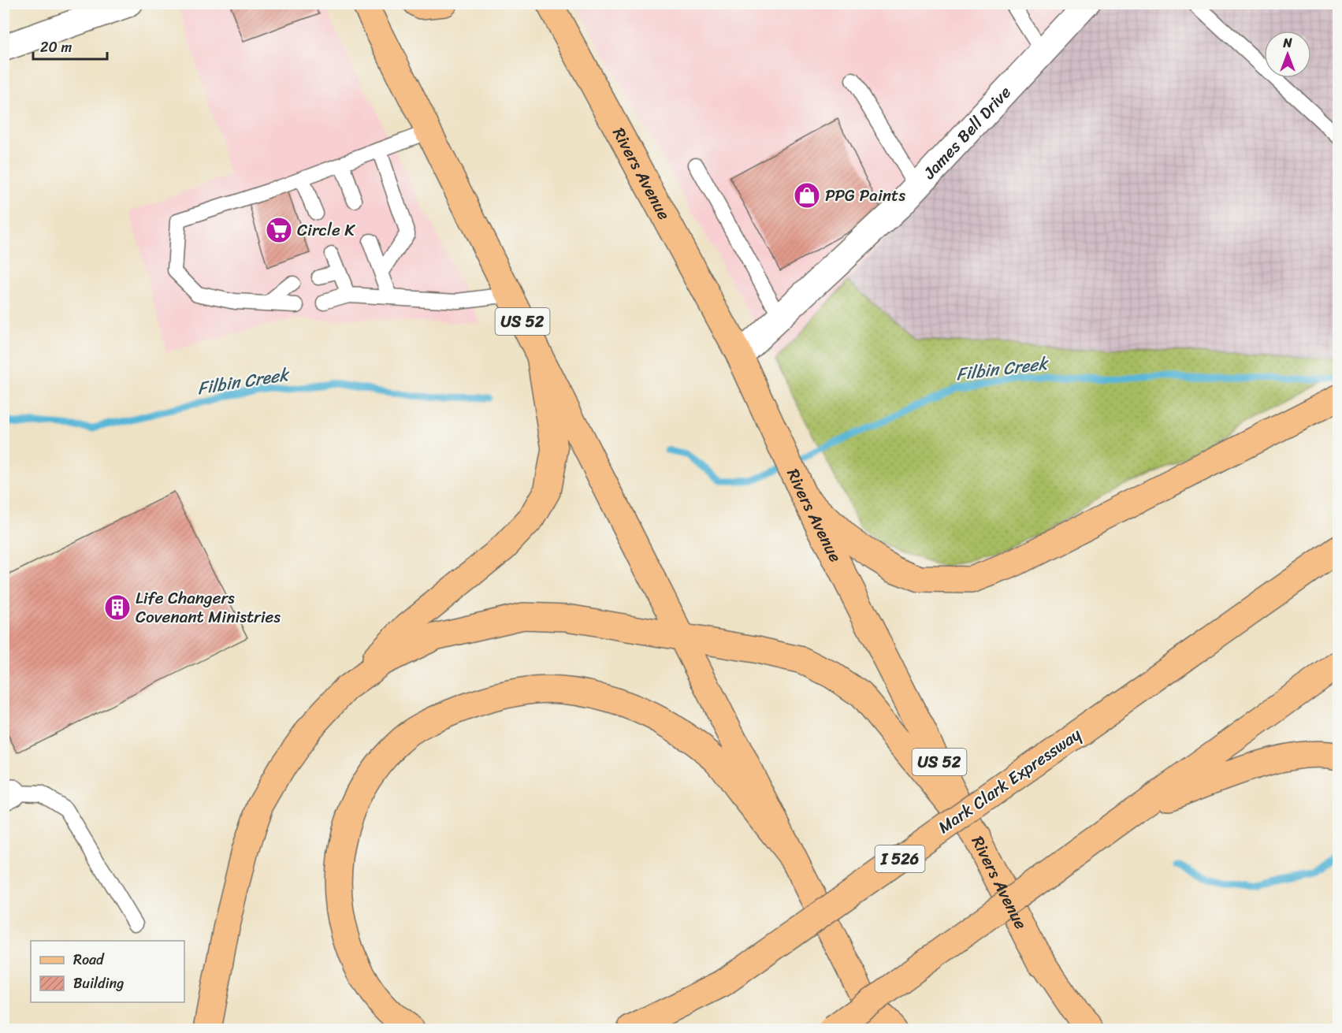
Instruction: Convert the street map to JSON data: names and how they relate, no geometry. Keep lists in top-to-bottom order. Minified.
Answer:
{"streets":{"main road":["Rivers Avenue","US 52","Mark Clark Expressway","I 526"],"street":["James Bell Drive"]},"crossings":[["James Bell Drive","Rivers Avenue"]],"water":["Filbin Creek"],"places":{"shop":["PPG Paints"],"supermarket":["Circle K"],"building":["Life Changers Covenant Ministries"]},"legend":["Road","Building"],"scale_bar":"20 m","north":"top"}
